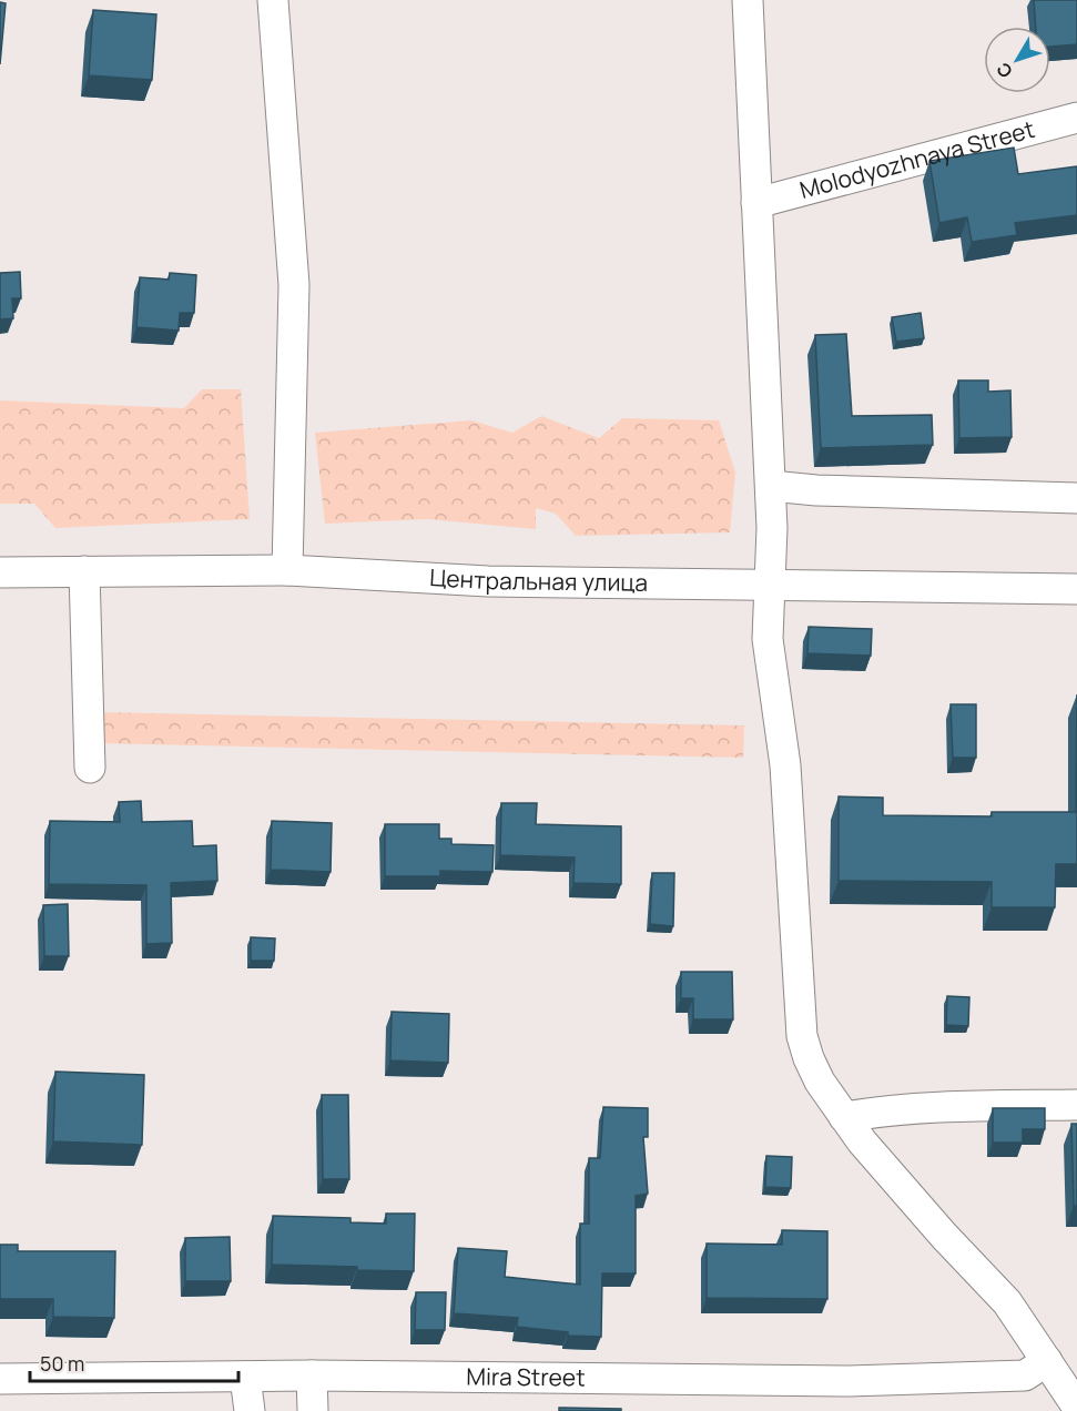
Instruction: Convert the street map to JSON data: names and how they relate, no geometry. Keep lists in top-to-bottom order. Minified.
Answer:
{"streets":{"street":["Molodyozhnaya Street","Центральная улица","Mira Street"]},"scale_bar":"50 m","north":"bottom left"}
